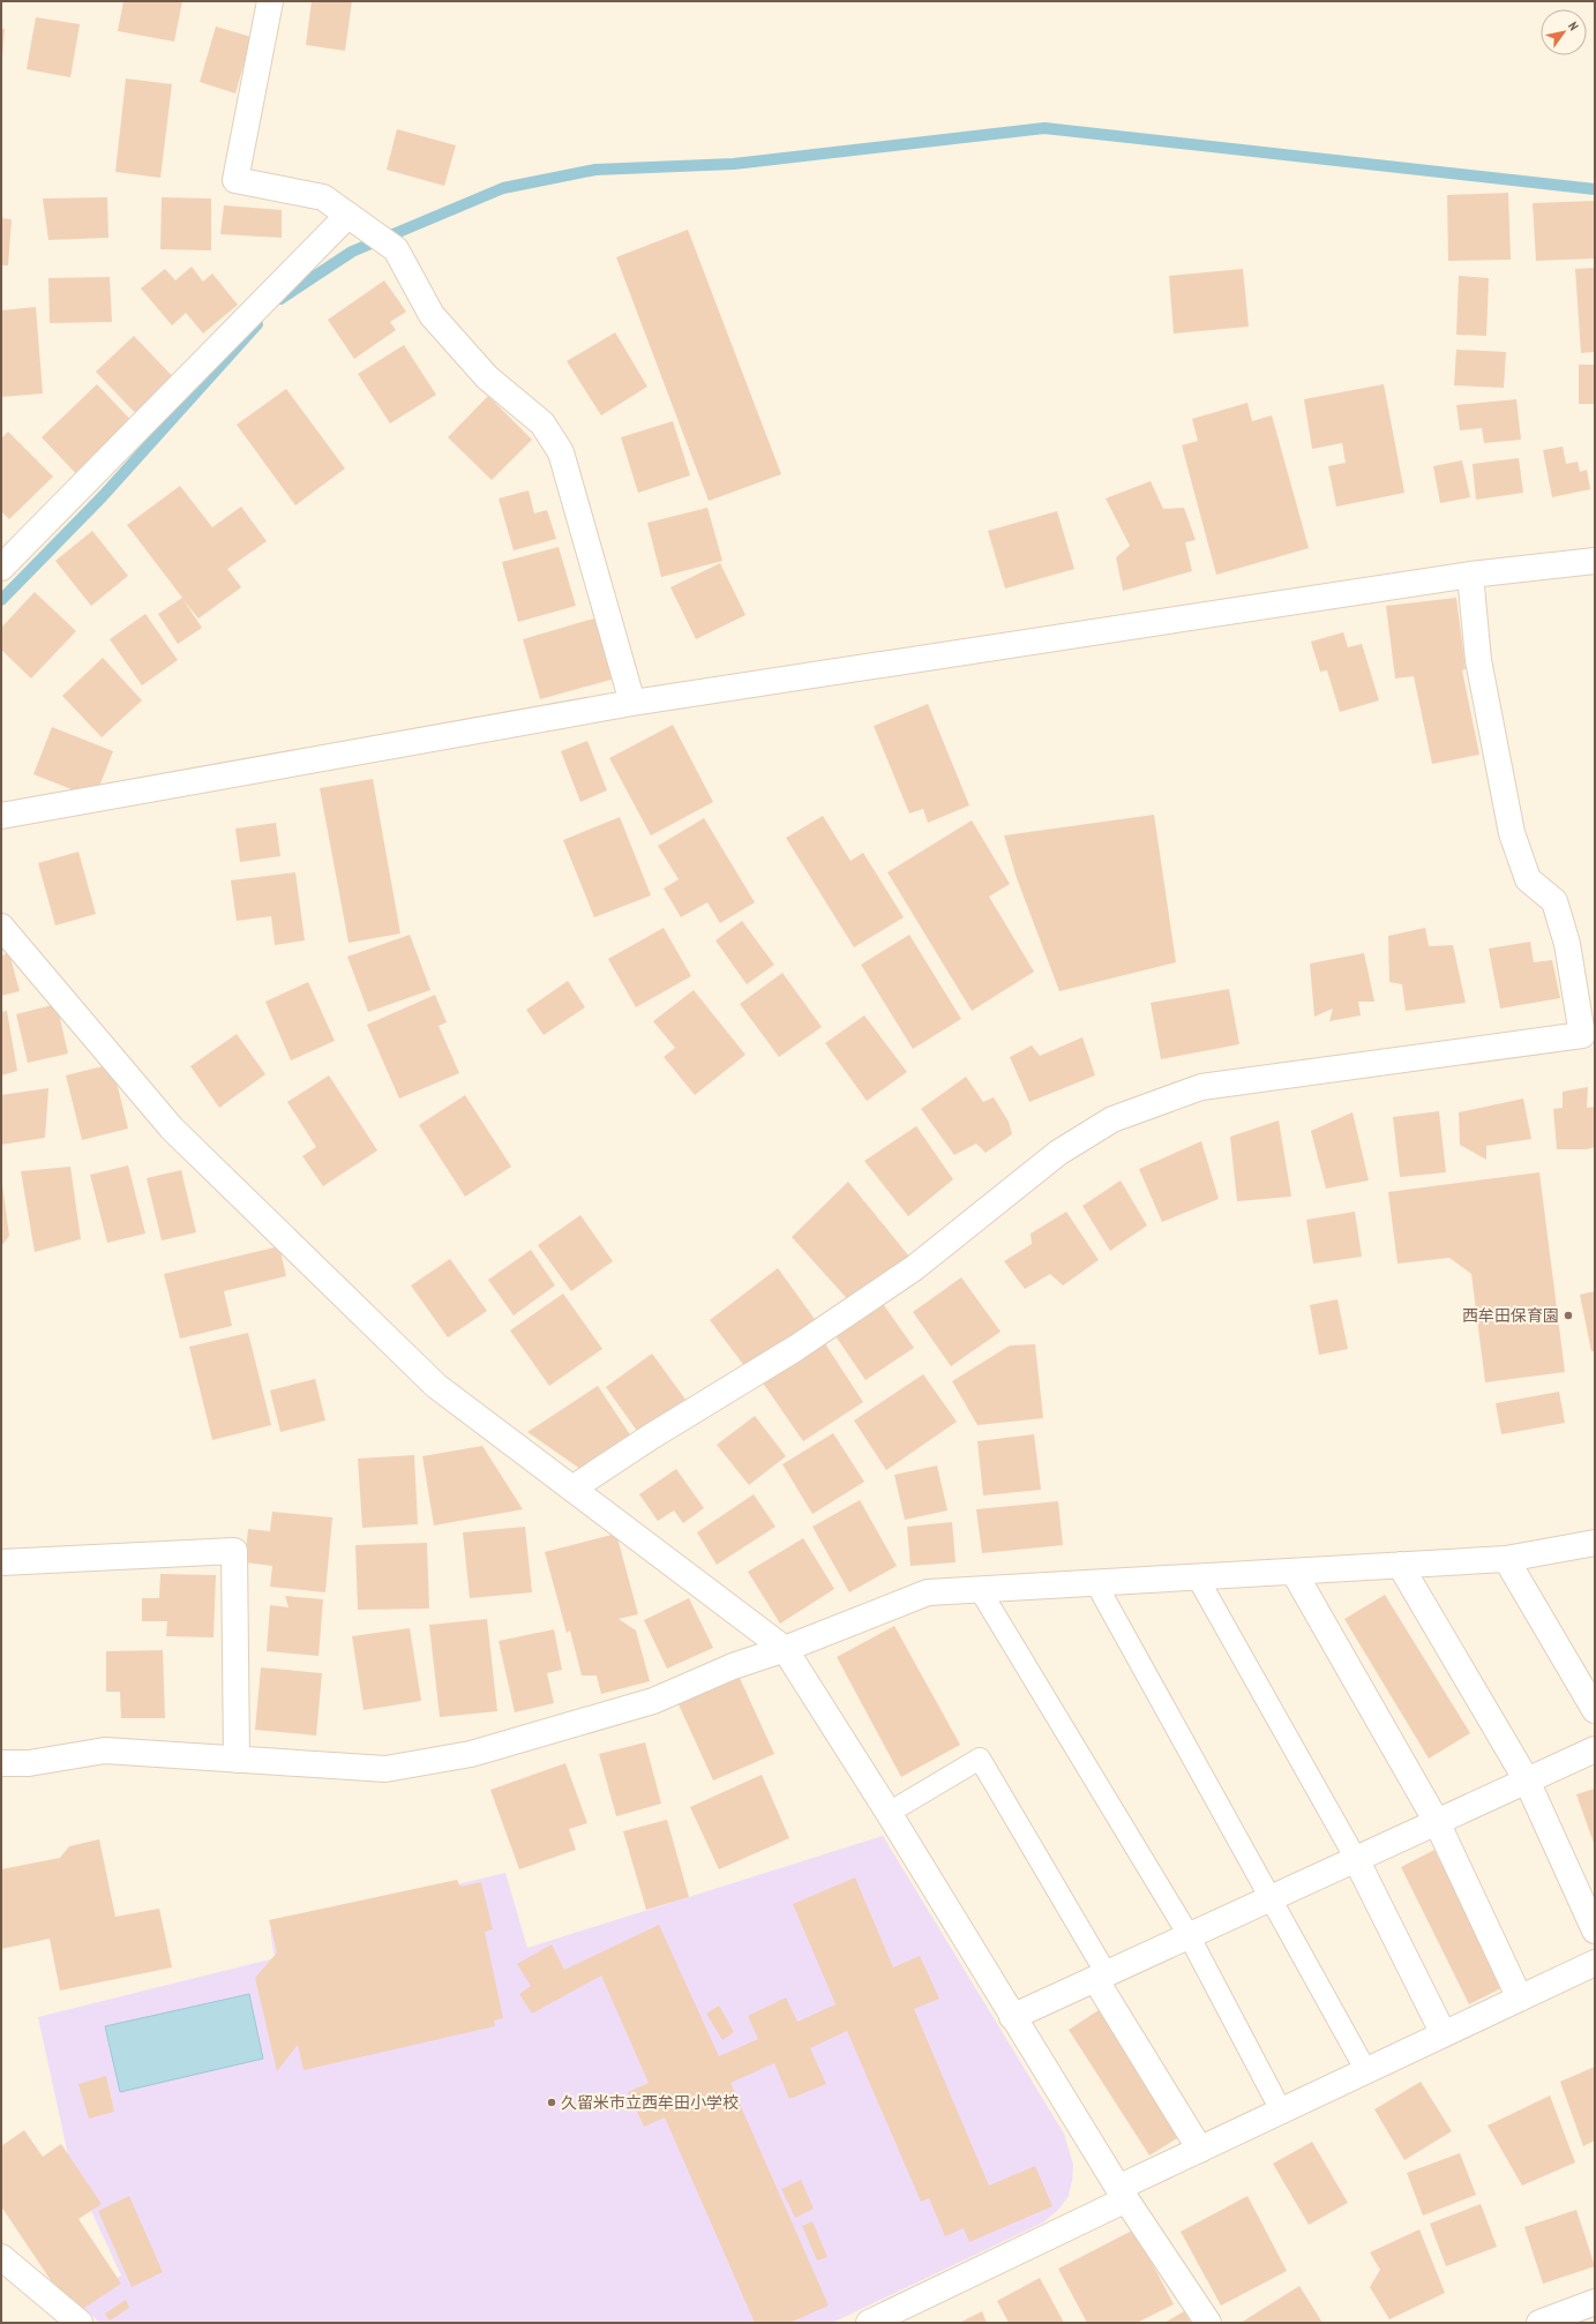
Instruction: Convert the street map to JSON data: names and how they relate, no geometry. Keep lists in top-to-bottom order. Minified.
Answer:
{"places":["西牟田保育園","久留米市立西牟田小学校"],"north":"top right"}
